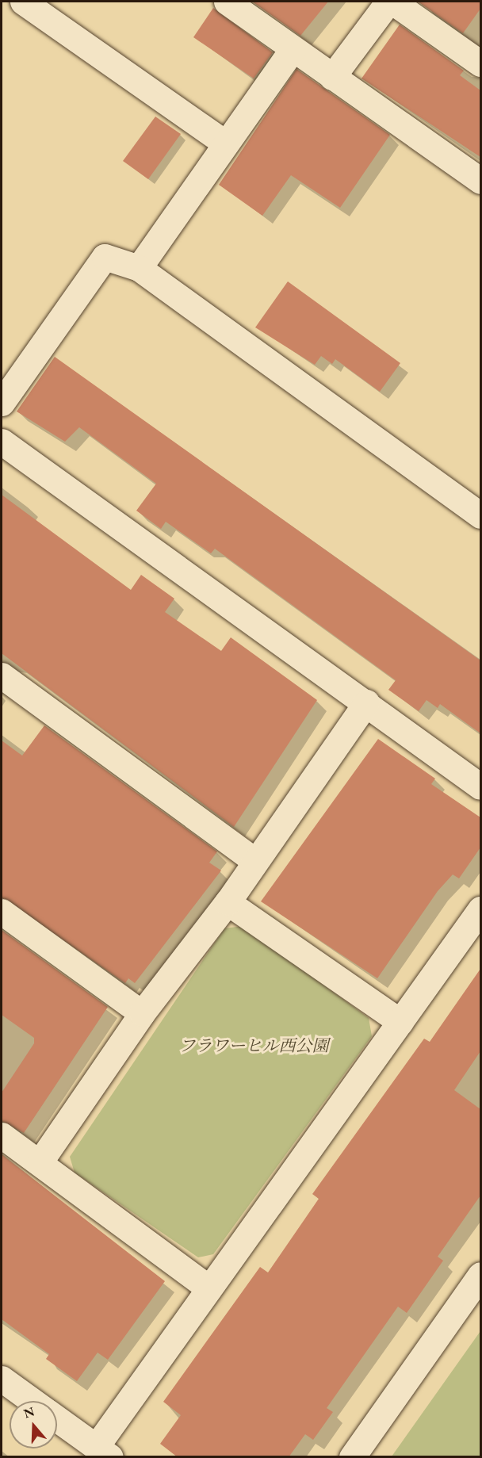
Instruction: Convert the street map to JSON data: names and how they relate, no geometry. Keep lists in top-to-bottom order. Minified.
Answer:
{"parks":["フラワーヒル西公園"],"north":"top"}
